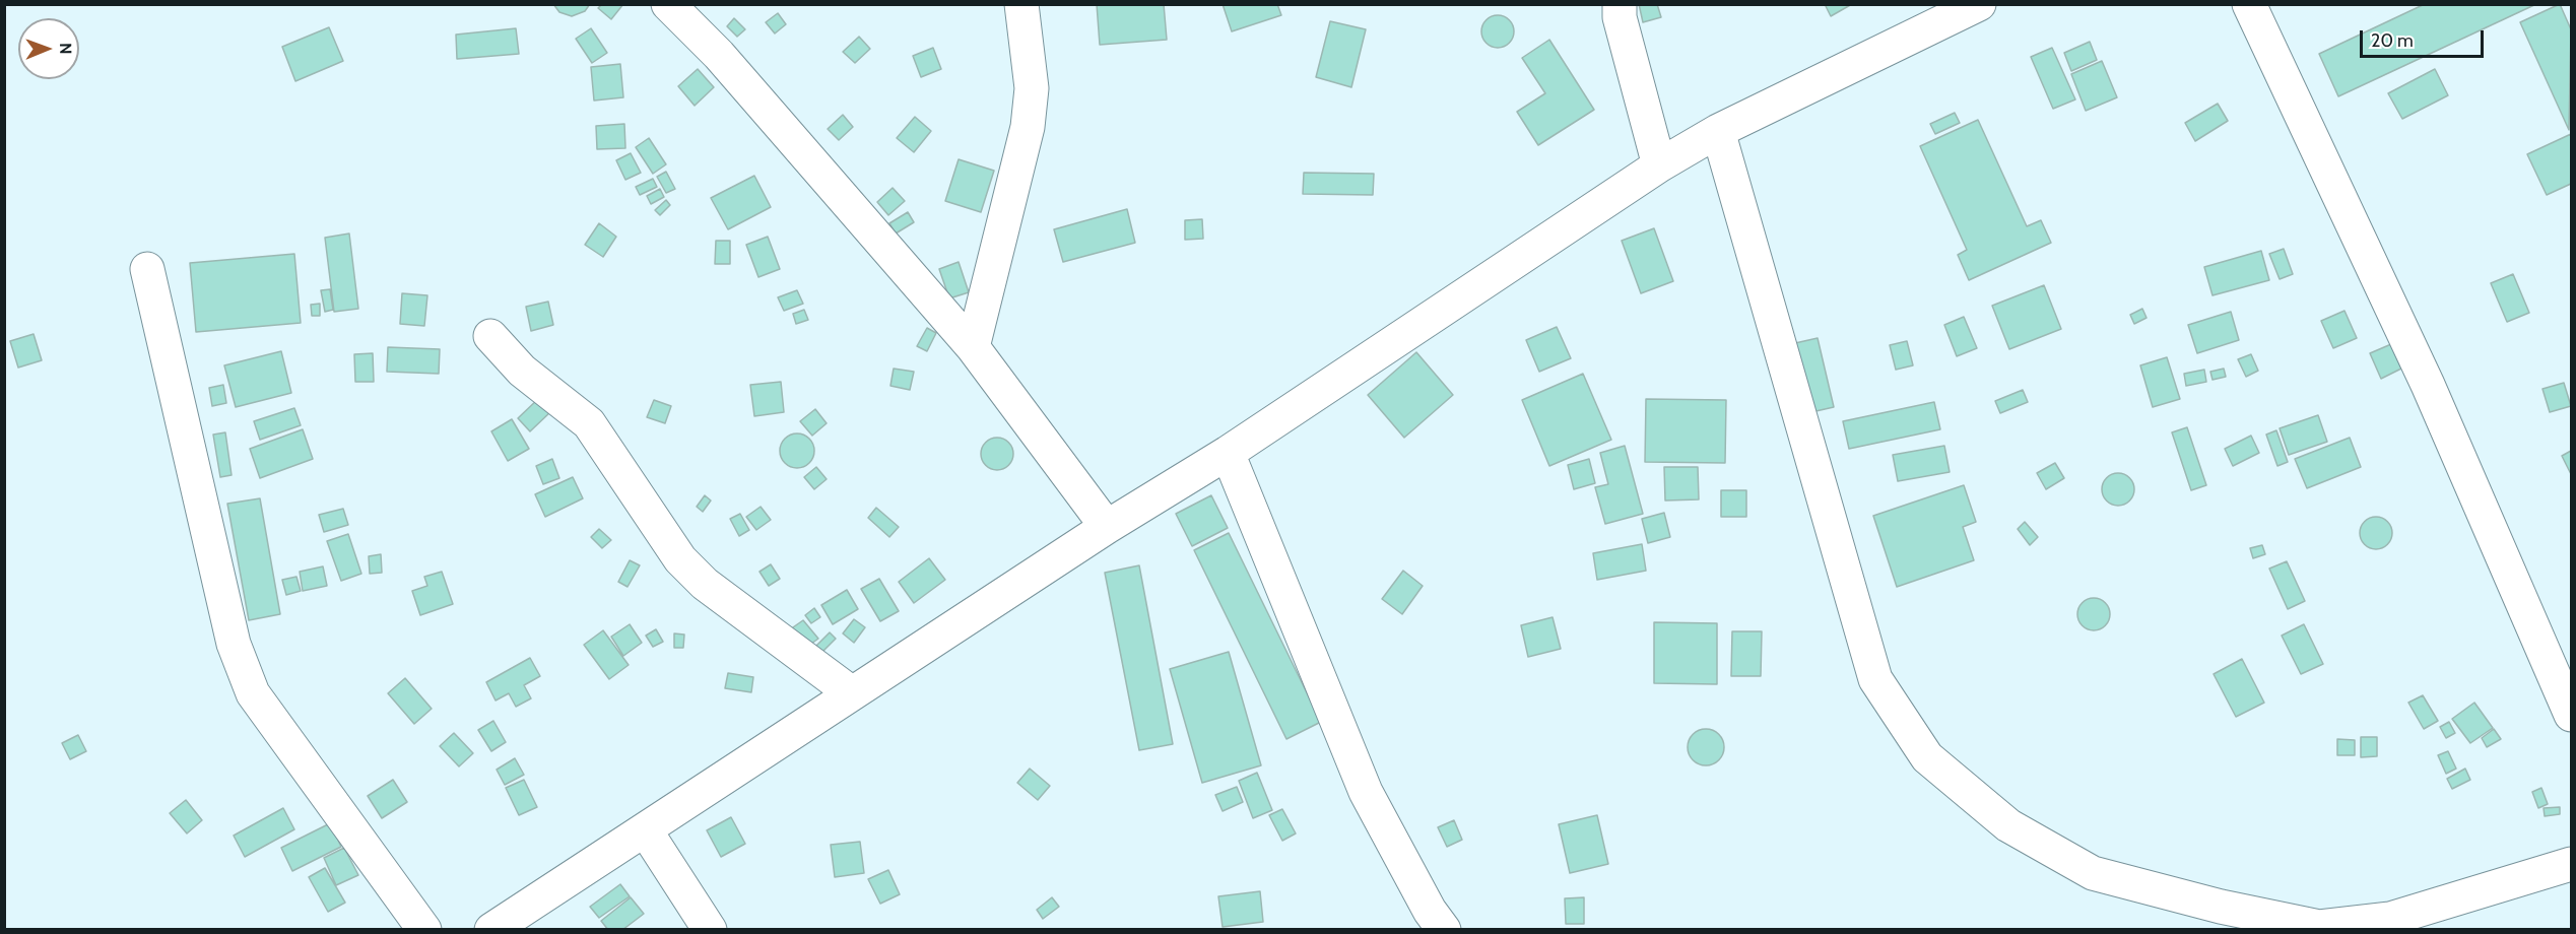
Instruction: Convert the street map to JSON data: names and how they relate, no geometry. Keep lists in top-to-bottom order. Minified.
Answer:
{"scale_bar":"20 m","north":"right"}
